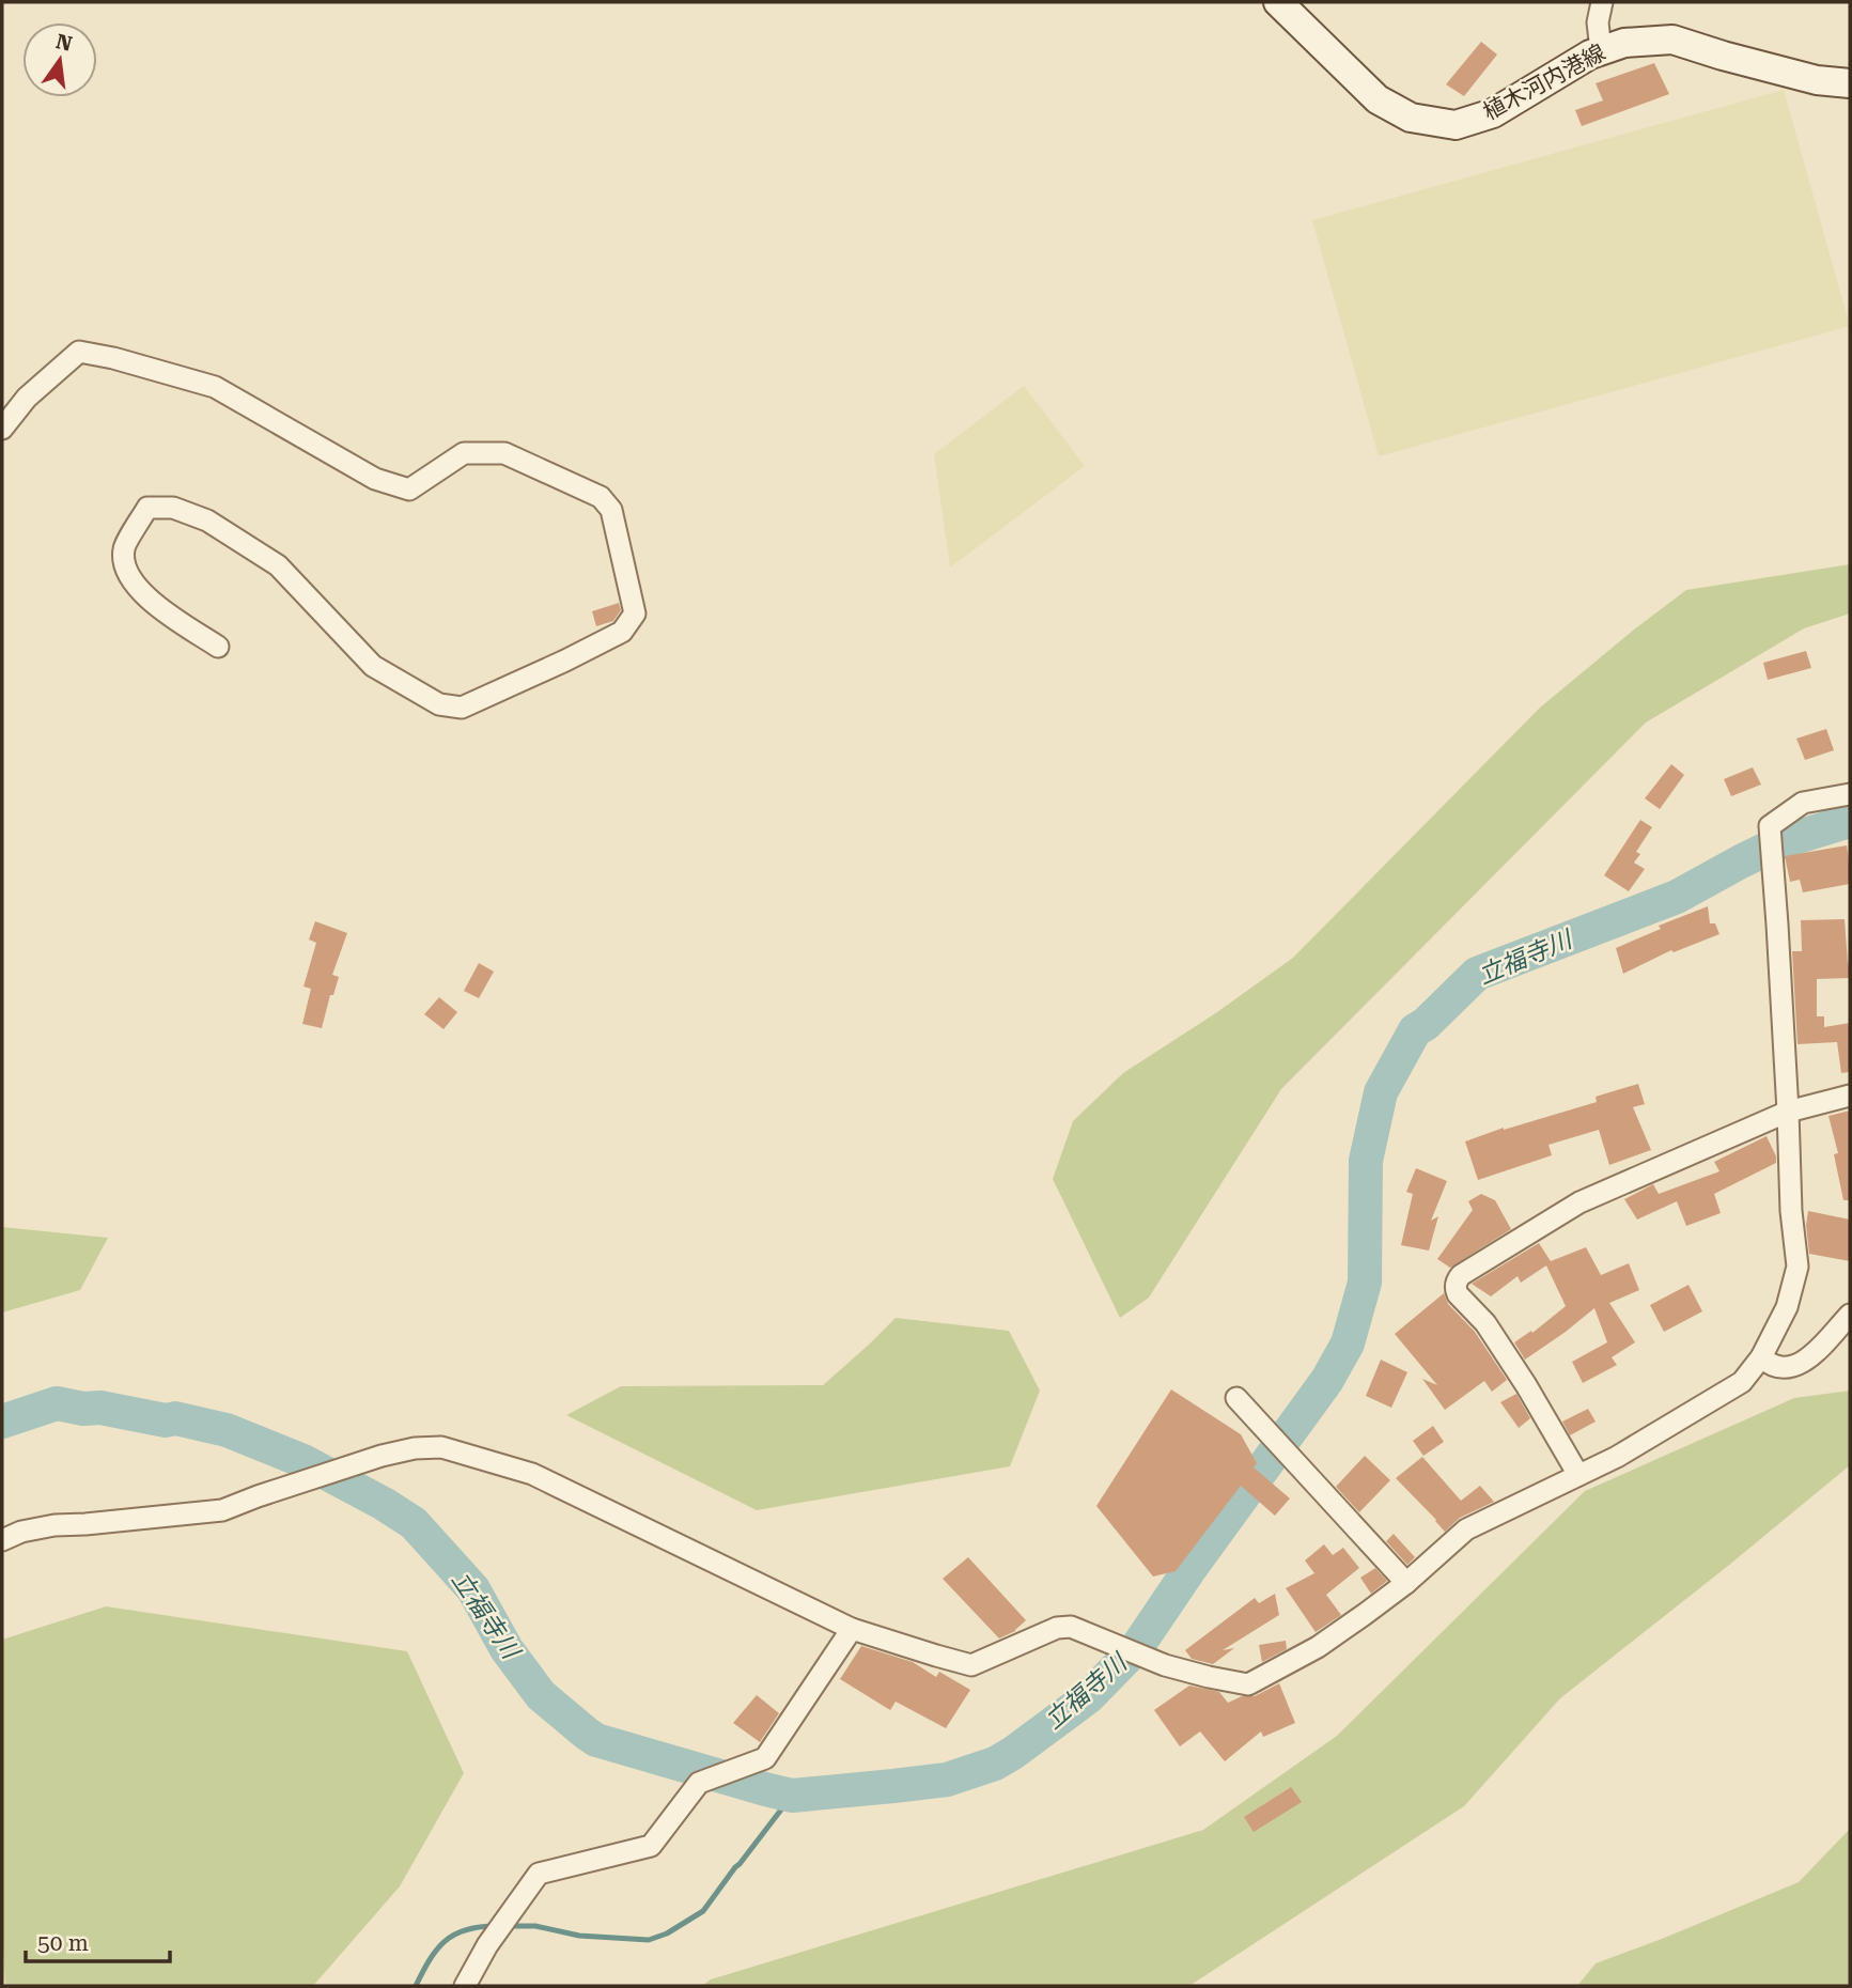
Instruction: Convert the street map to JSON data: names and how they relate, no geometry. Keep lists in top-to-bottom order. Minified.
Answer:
{"streets":{"main road":["植木河内港線"]},"water":["立福寺川"],"scale_bar":"50 m","north":"top"}
